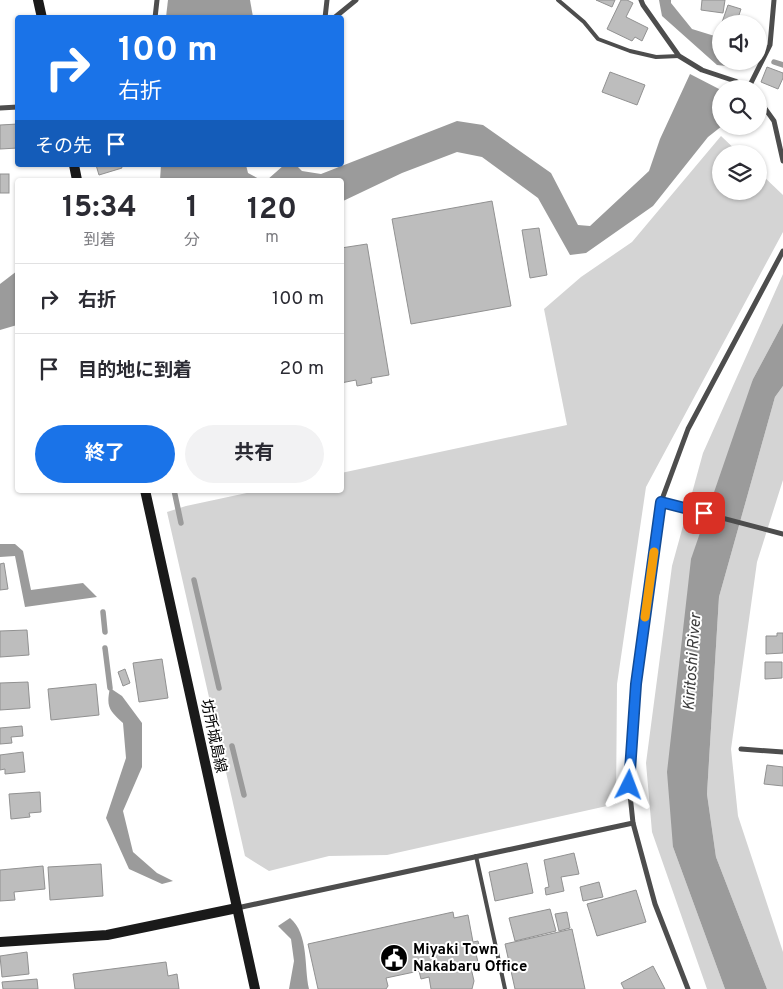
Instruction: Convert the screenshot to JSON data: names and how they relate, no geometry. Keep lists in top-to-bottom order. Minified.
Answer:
{"streets":{"main road":["坊所城島線"]},"water":["Kiritoshi River"],"places":{"public building":["Miyaki Town Nakabaru Office"]},"page":{"turn":["100 m","右折"],"then":"その先","eta":["15:34","到着","1","分","120","m"],"list":[{"name":"右折","value":"100 m"},{"name":"目的地に到着","value":"20 m"}],"buttons":["終了","共有"]}}
